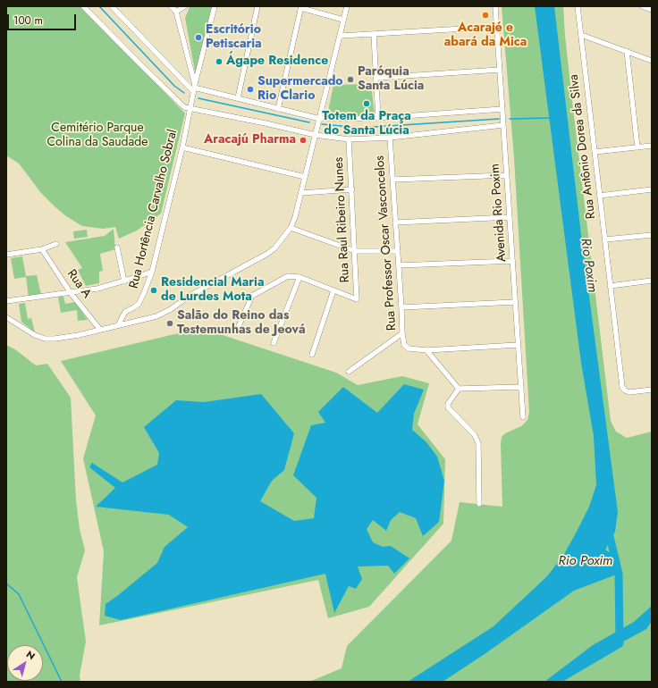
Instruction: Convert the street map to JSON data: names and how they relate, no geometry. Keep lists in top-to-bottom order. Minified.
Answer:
{"streets":{"street":["Rua Antônio Dorea da Silva","Rua Hortência Carvalho Sobral","Avenida Rio Poxim","Rua Raul Ribeiro Nunes","Rua Professor Oscar Vasconcelos","Rua A"]},"water":["Rio Poxim"],"parks":["Cemitério Parque Colina da Saudade"],"places":["Acarajé e abará da Mica","Escritório Petiscaria","Ágape Residence","Paróquia Santa Lúcia","Supermercado Rio Clario","Totem da Praça do Santa Lúcia","Aracajú Pharma","Residencial Maria de Lurdes Mota","Salão do Reino das Testemunhas de Jeová"],"scale_bar":"100 m","north":"top right"}
